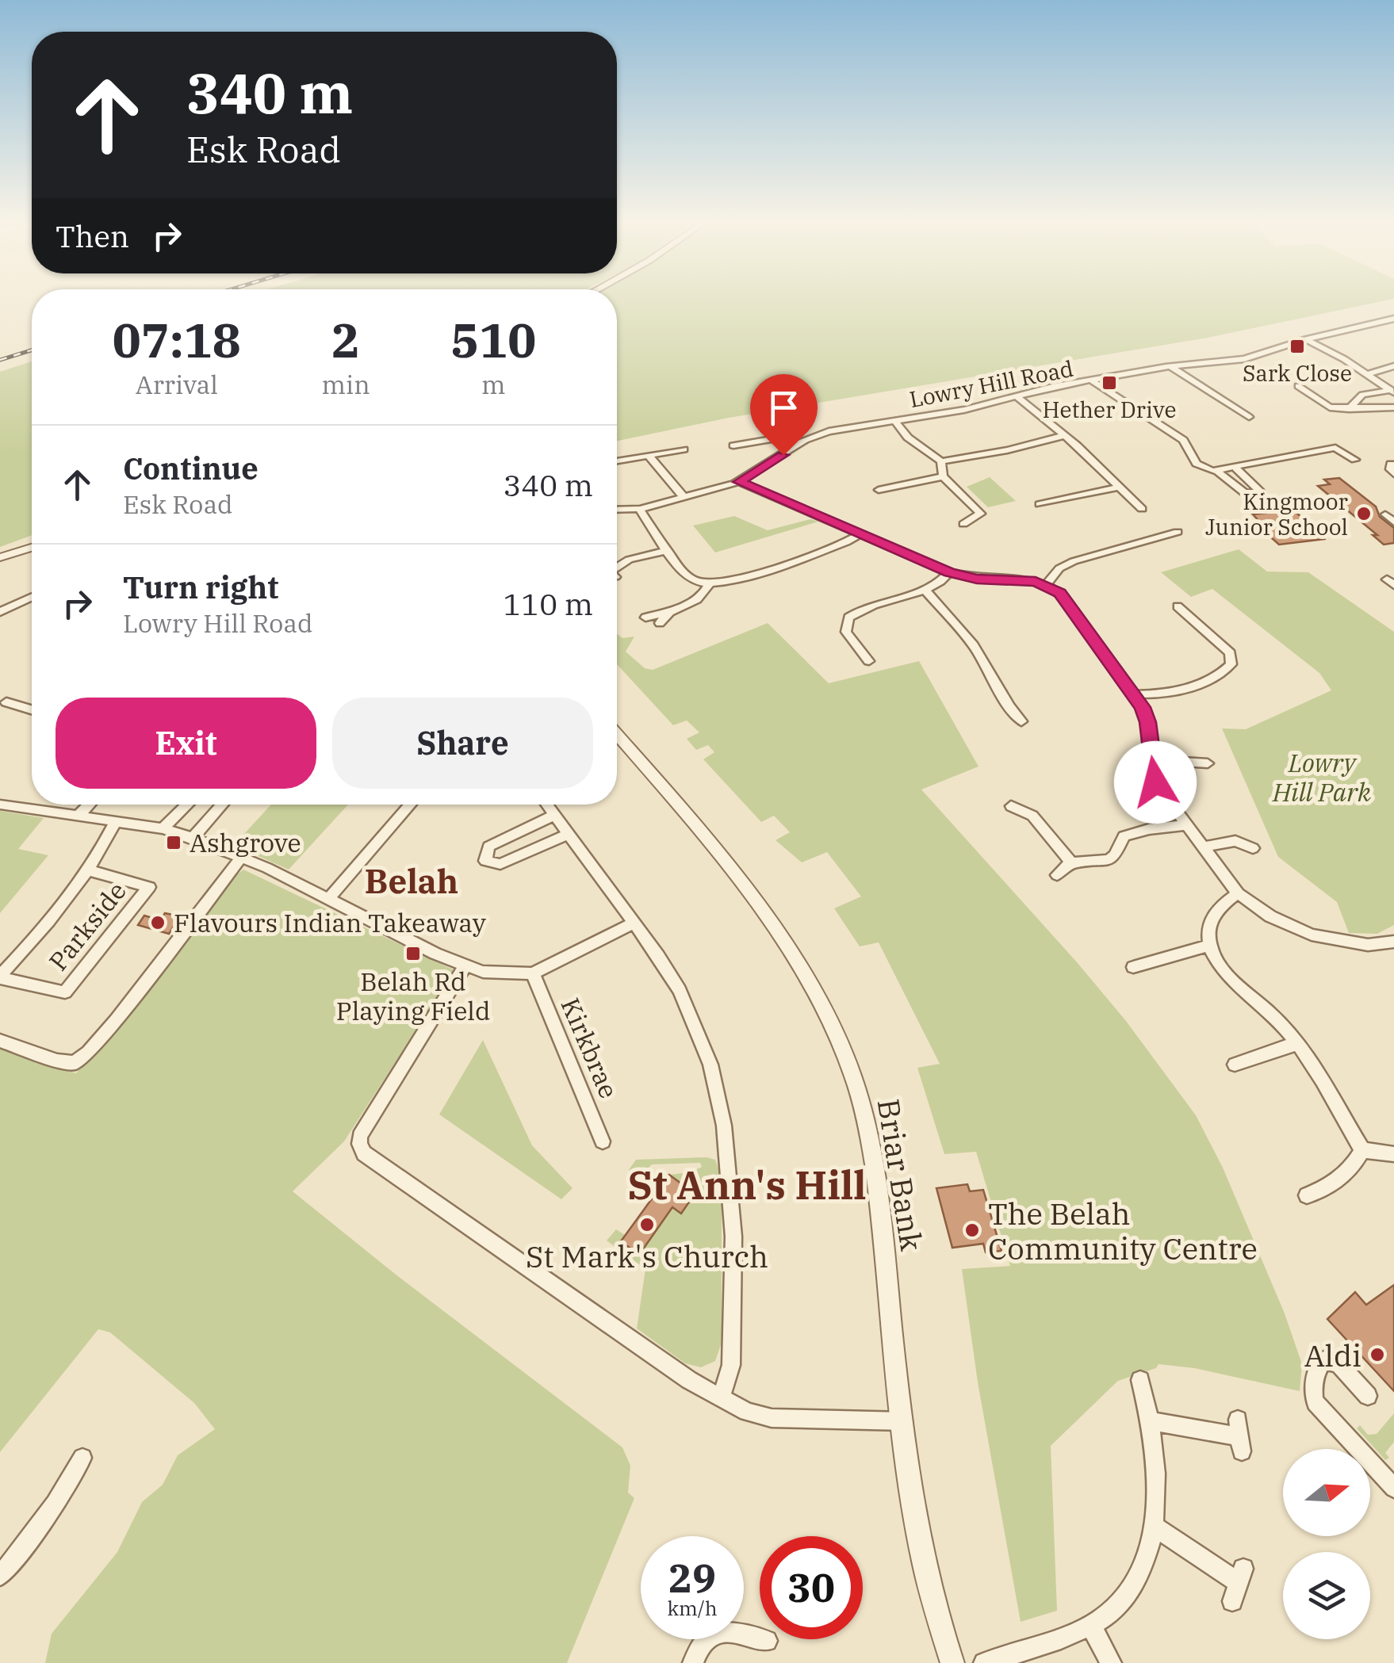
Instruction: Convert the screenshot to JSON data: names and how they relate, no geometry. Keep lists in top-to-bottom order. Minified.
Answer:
{"streets":{"street":["Lowry Hill Road","Parkside","Kirkbrae","Briar Bank"]},"districts":["Belah","St Ann's Hill"],"parks":["Lowry Hill Park"],"places":{"transit":["Sark Close","Hether Drive","Ashgrove","Belah Rd Playing Field"],"other":["Kingmoor Junior School","Flavours Indian Takeaway","St Mark's Church","The Belah Community Centre","Aldi"]},"north":"right","page":{"turn":["340 m","Esk Road"],"then":"Then","eta":["07:18","Arrival","2","min","510","m"],"list":[{"name":"Continue","note":"Esk Road","value":"340 m"},{"name":"Turn right","note":"Lowry Hill Road","value":"110 m"}],"buttons":["Exit","Share"],"speed":"29 km/h","limit":"30"}}
